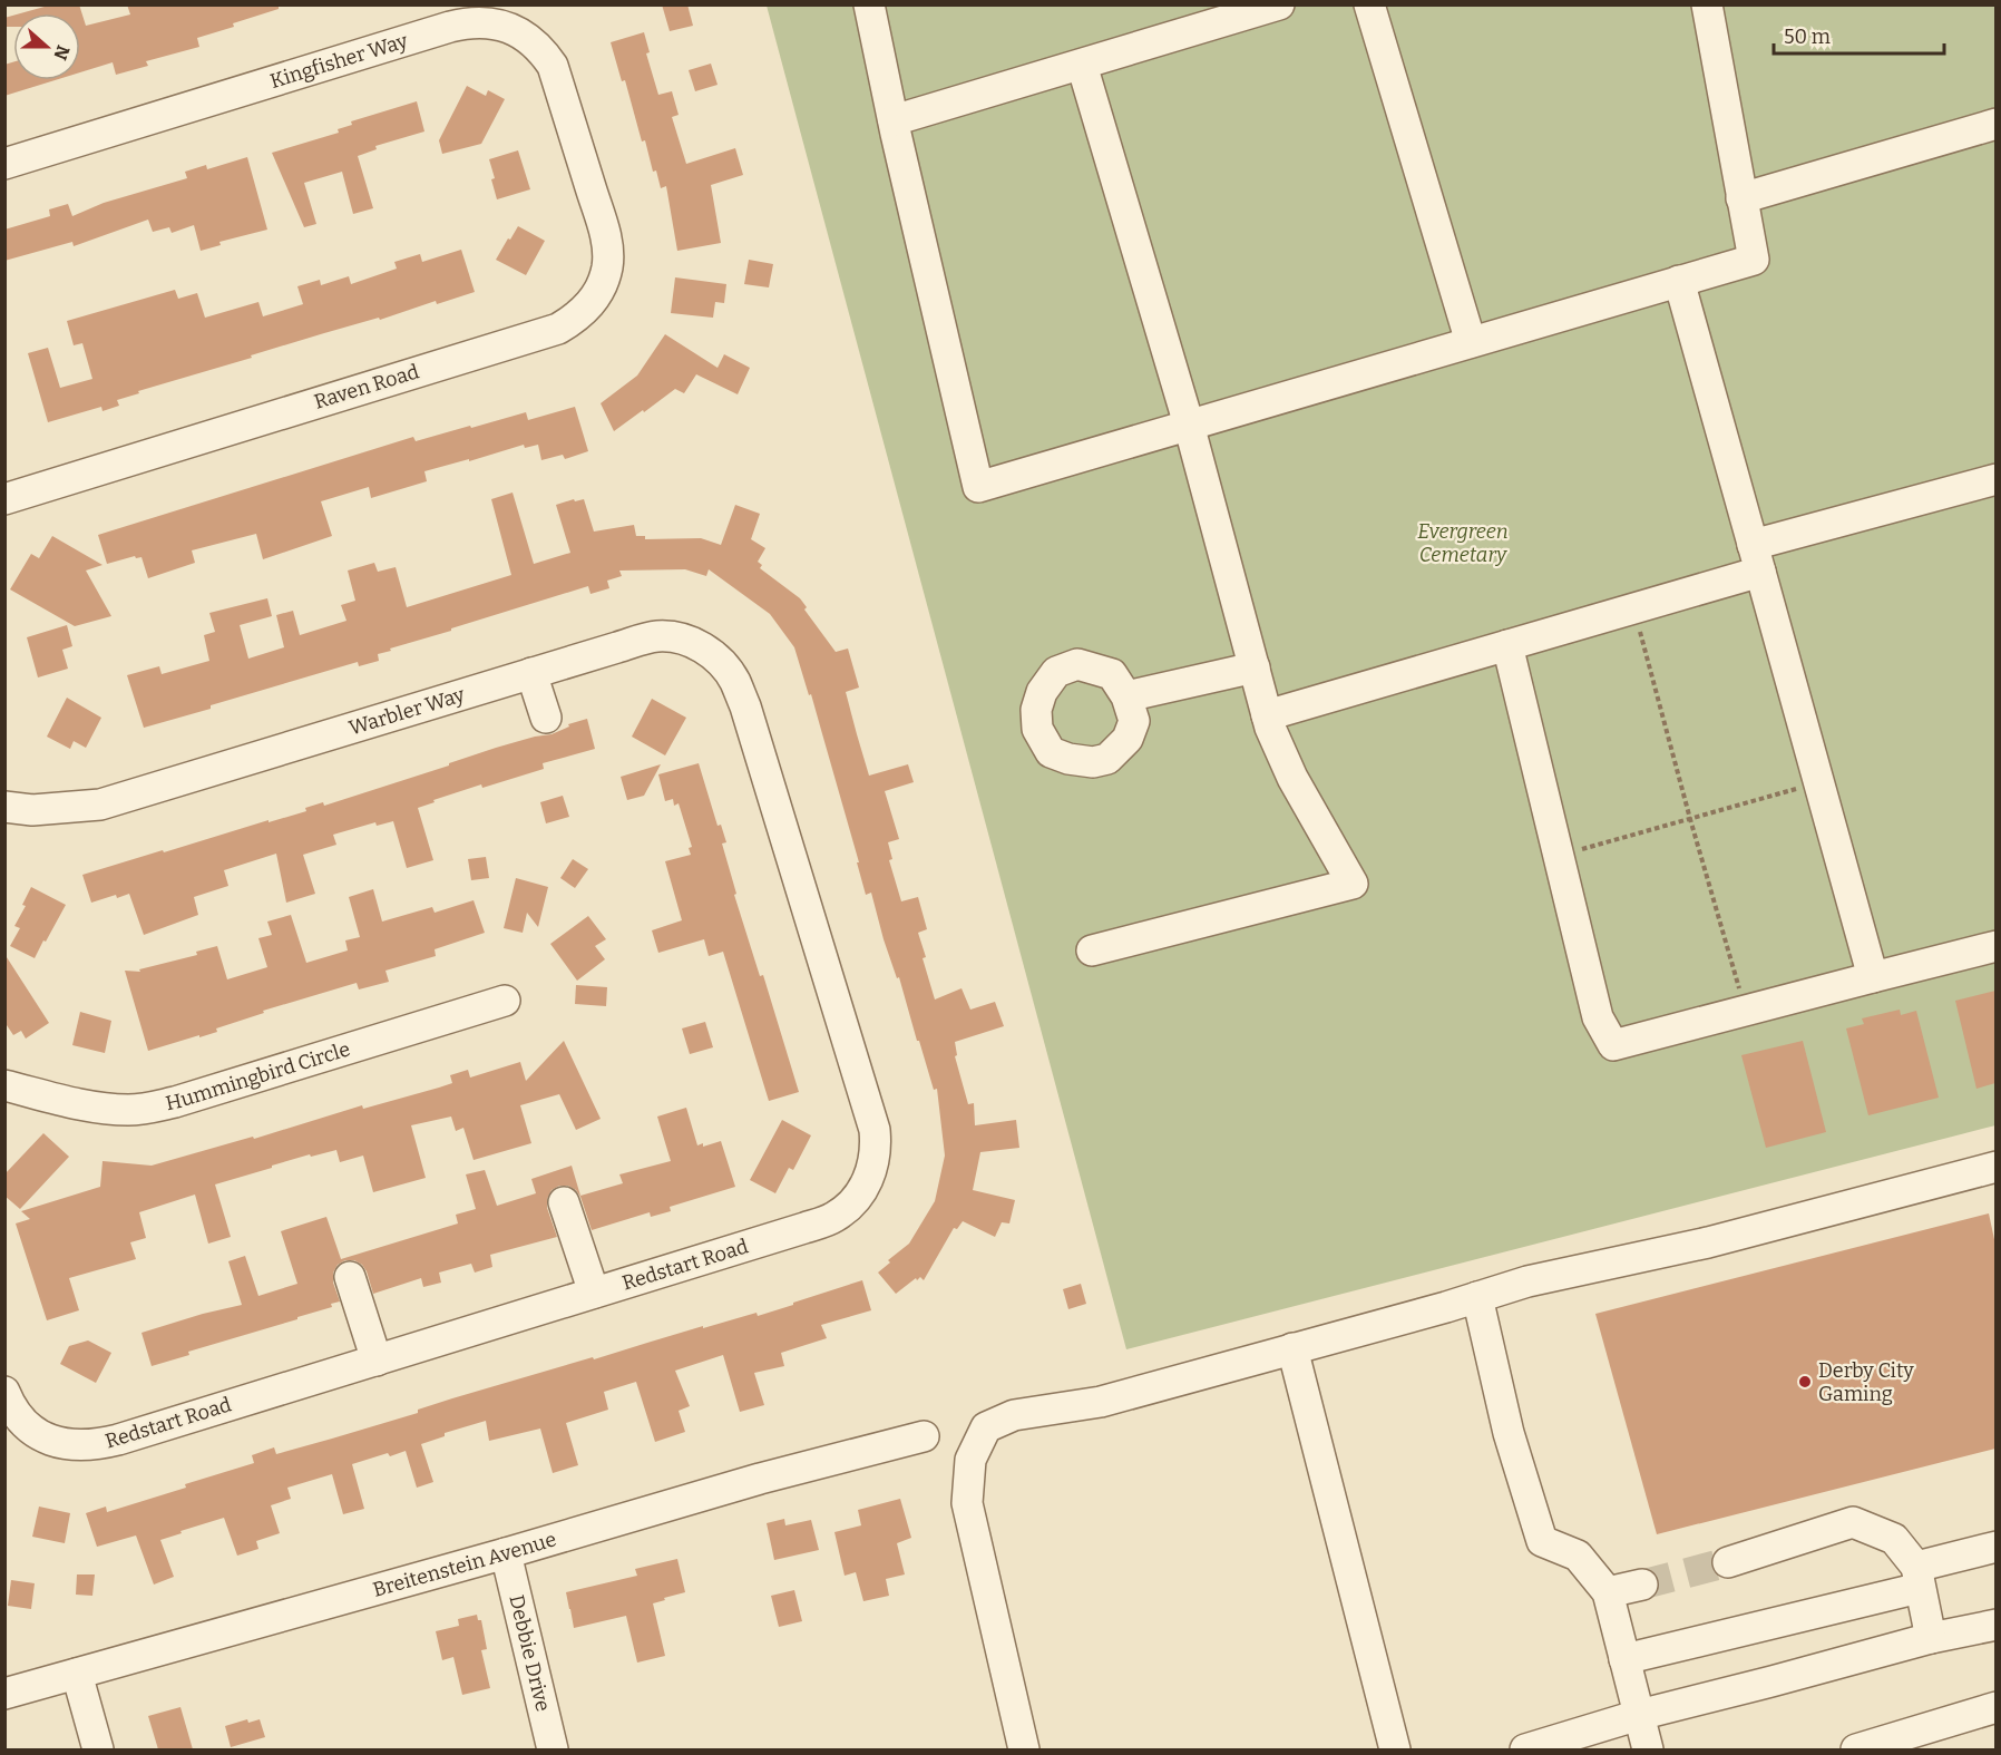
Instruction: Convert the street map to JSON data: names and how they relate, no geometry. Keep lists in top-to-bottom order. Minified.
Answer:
{"streets":{"street":["Kingfisher Way","Raven Road","Warbler Way","Hummingbird Circle","Redstart Road","Breitenstein Avenue","Debbie Drive"]},"crossings":[["Kingfisher Way","Raven Road"],["Warbler Way","Redstart Road"],["Breitenstein Avenue","Debbie Drive"]],"parks":["Evergreen Cemetary"],"places":["Derby City Gaming"],"scale_bar":"50 m","north":"right"}
